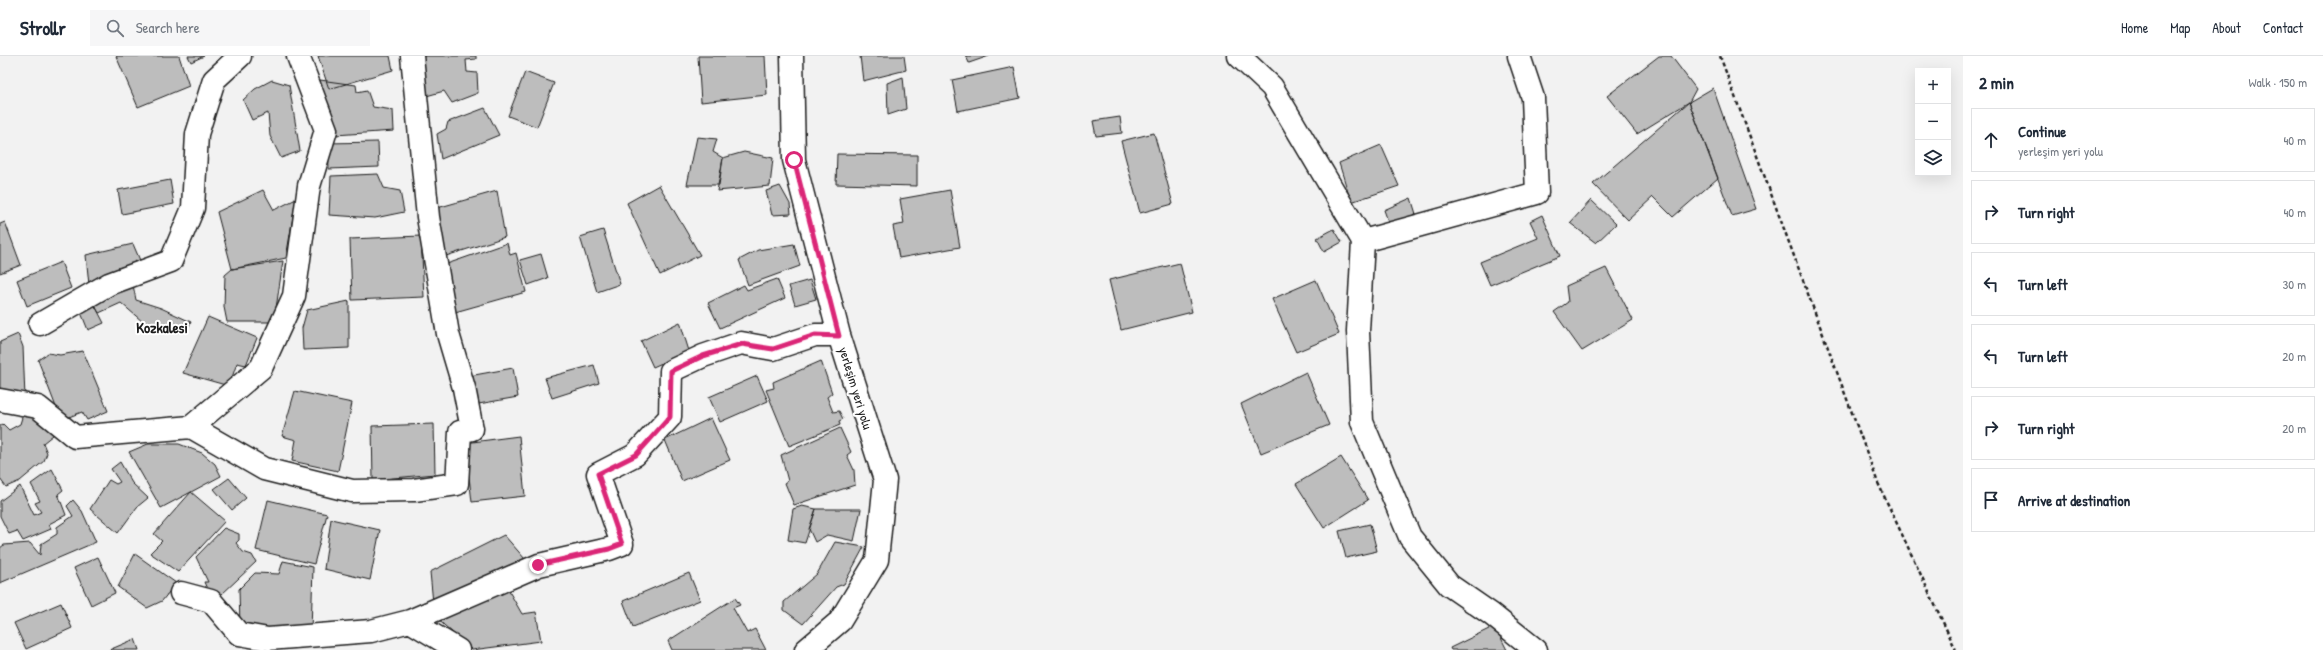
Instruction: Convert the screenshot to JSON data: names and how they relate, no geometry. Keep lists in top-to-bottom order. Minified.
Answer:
{"streets":{"street":["yerleşim yeri yolu"]},"districts":["Kozkalesi"],"page":{"header":"Strollr","search":"Search here","nav":["Home","Map","About","Contact"],"heading":["2 min","Walk · 150 m"],"map_buttons":["+","−"],"list":[["Continue","yerleşim yeri yolu","40 m"],["Turn right","40 m"],["Turn left","30 m"],["Turn left","20 m"],["Turn right","20 m"],"Arrive at destination"]}}
